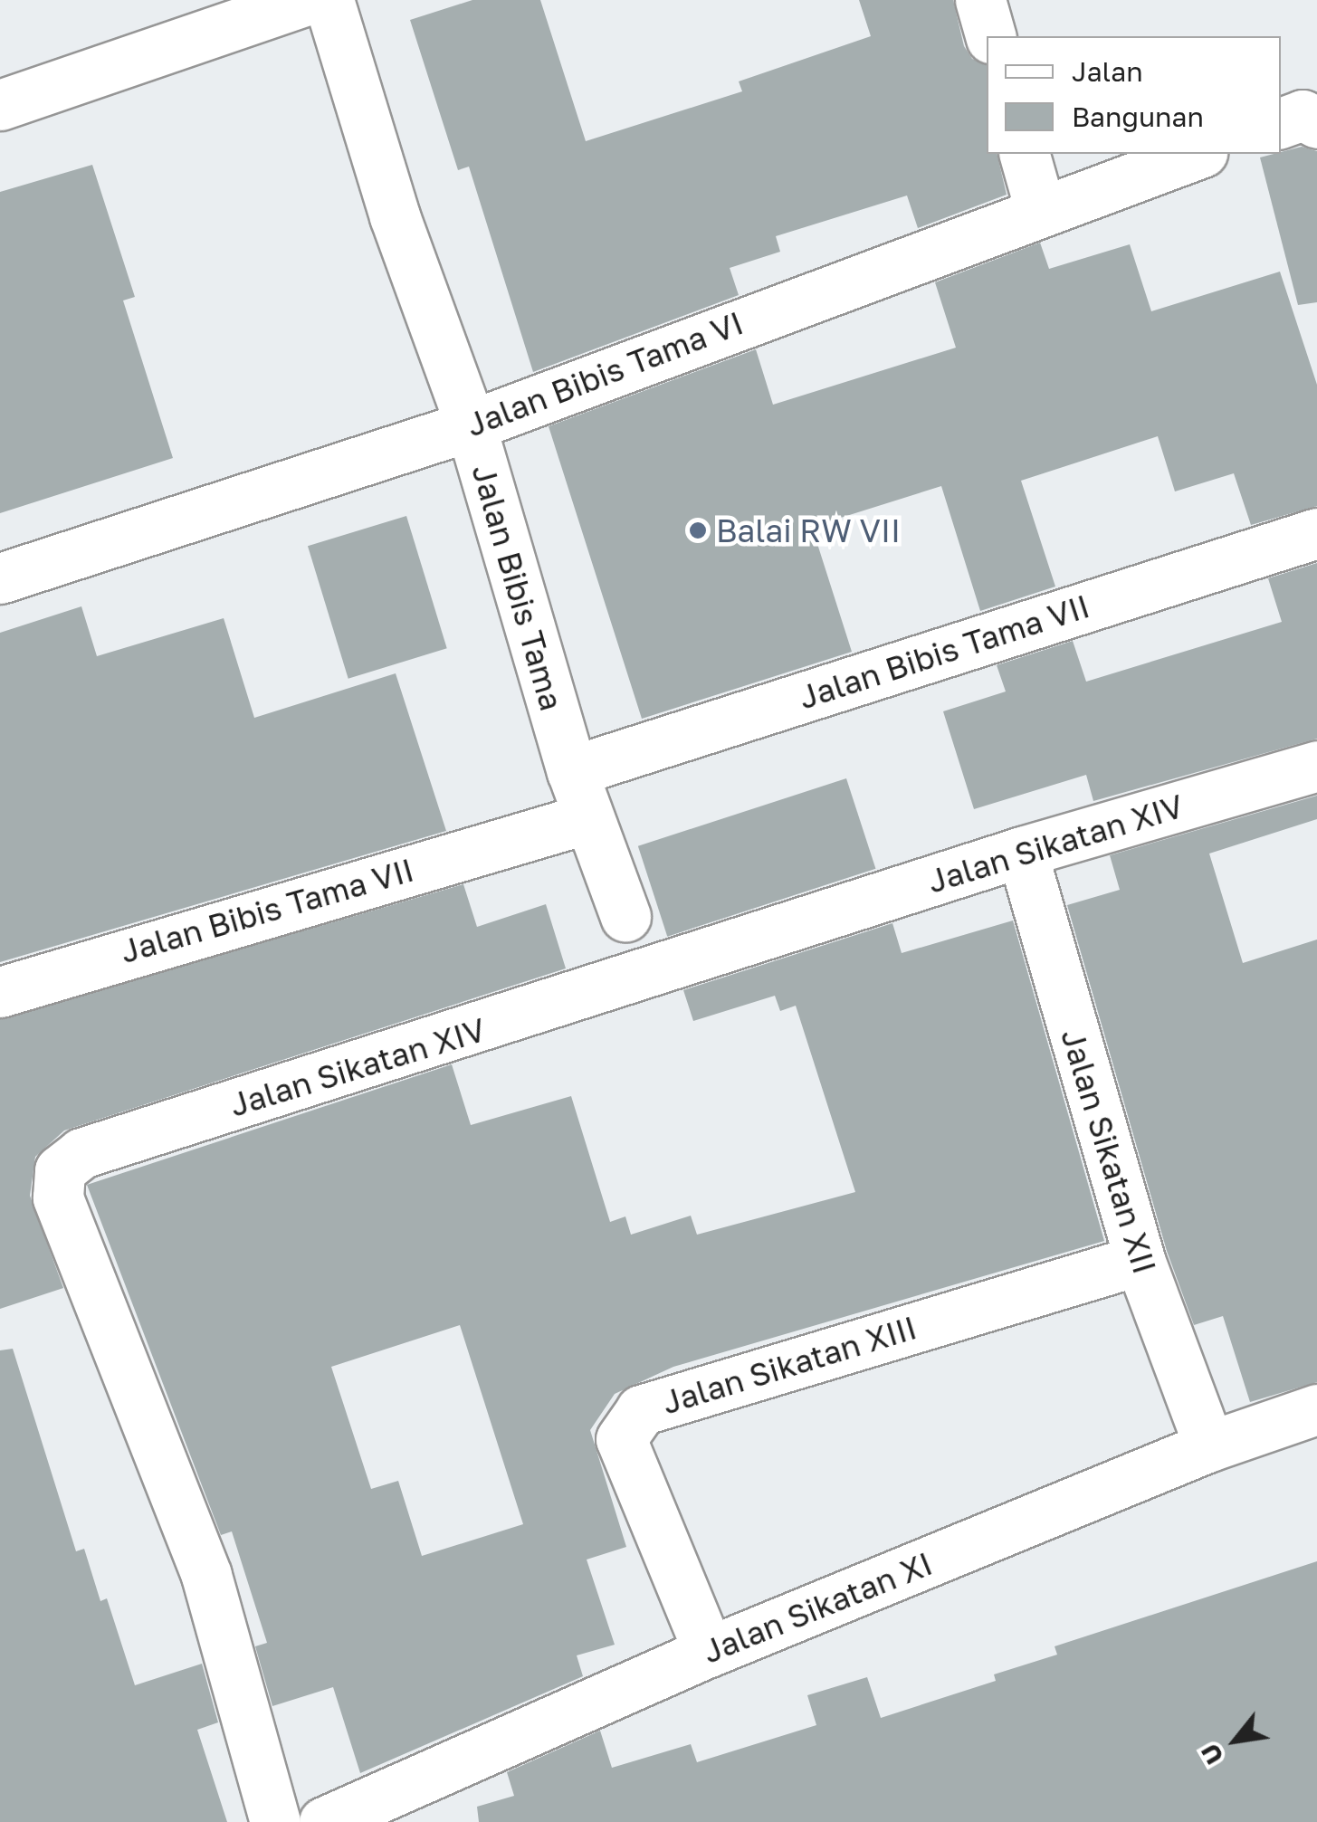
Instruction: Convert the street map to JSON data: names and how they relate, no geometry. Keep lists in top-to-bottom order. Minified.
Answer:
{"streets":{"street":["Jalan Bibis Tama VI","Jalan Bibis Tama","Jalan Bibis Tama VII","Jalan Sikatan XIV","Jalan Sikatan XII","Jalan Sikatan XIII","Jalan Sikatan XI"]},"crossings":[["Jalan Bibis Tama VI","Jalan Bibis Tama"],["Jalan Bibis Tama","Jalan Bibis Tama VII"],["Jalan Sikatan XIV","Jalan Sikatan XII"],["Jalan Sikatan XII","Jalan Sikatan XIII"],["Jalan Sikatan XII","Jalan Sikatan XI"],["Jalan Sikatan XIII","Jalan Sikatan XI"]],"places":["Balai RW VII"],"legend":["Jalan","Bangunan"],"north":"bottom left"}
